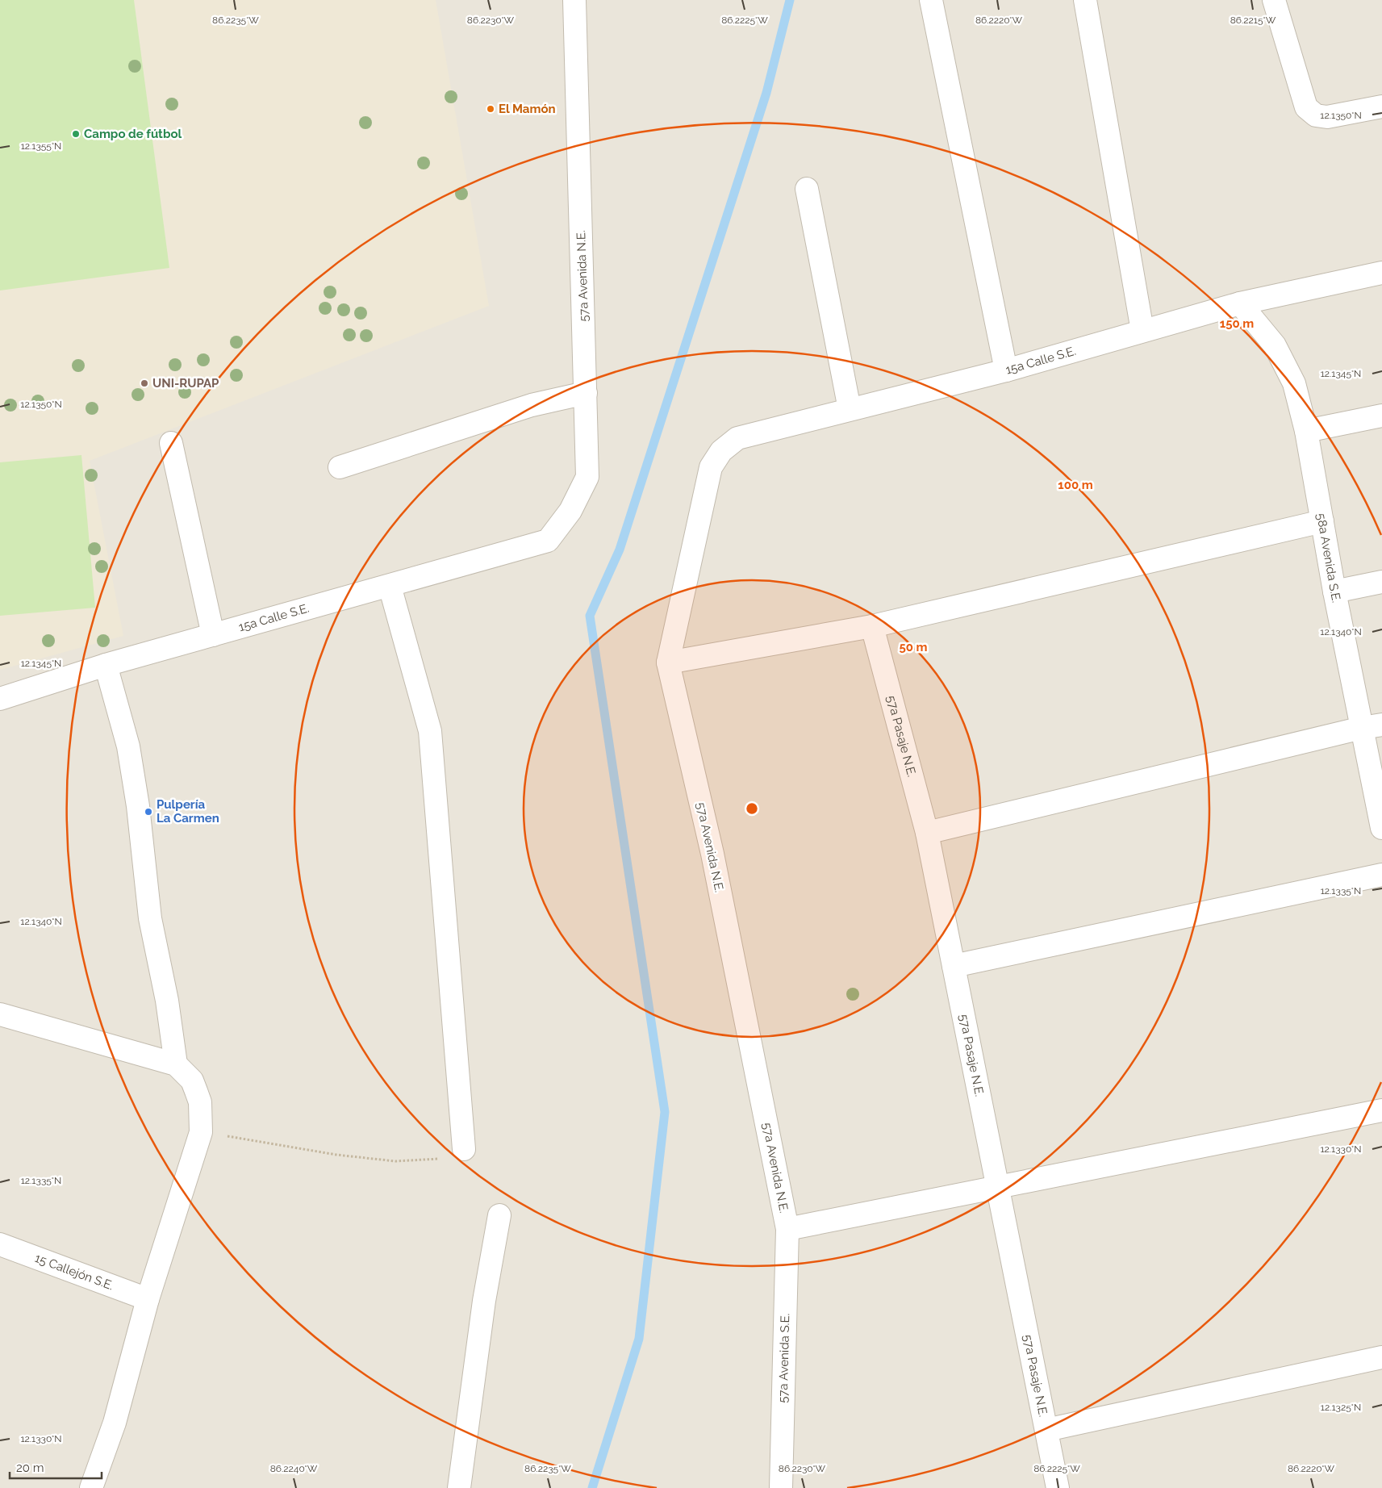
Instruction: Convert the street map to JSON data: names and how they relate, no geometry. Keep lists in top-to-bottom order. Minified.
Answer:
{"streets":{"street":["57a Avenida N.E.","15a Calle S.E.","58a Avenida S.E.","57a Pasaje N.E.","15 Callejón S.E.","57a Avenida S.E."]},"crossings":[["57a Avenida N.E.","15a Calle S.E."],["57a Avenida N.E.","57a Avenida S.E."],["15a Calle S.E.","58a Avenida S.E."]],"places":["El Mamón","Campo de fútbol","UNI-RUPAP","Pulpería La Carmen"],"scale_bar":"20 m","coordinates":["86.2235°W","86.2230°W","86.2225°W","86.2220°W","86.2215°W","12.1350°N","12.1355°N","12.1345°N","12.1340°N","12.1335°N","12.1330°N","12.1325°N","86.2240°W"],"rings":["150 m","100 m","50 m"]}
